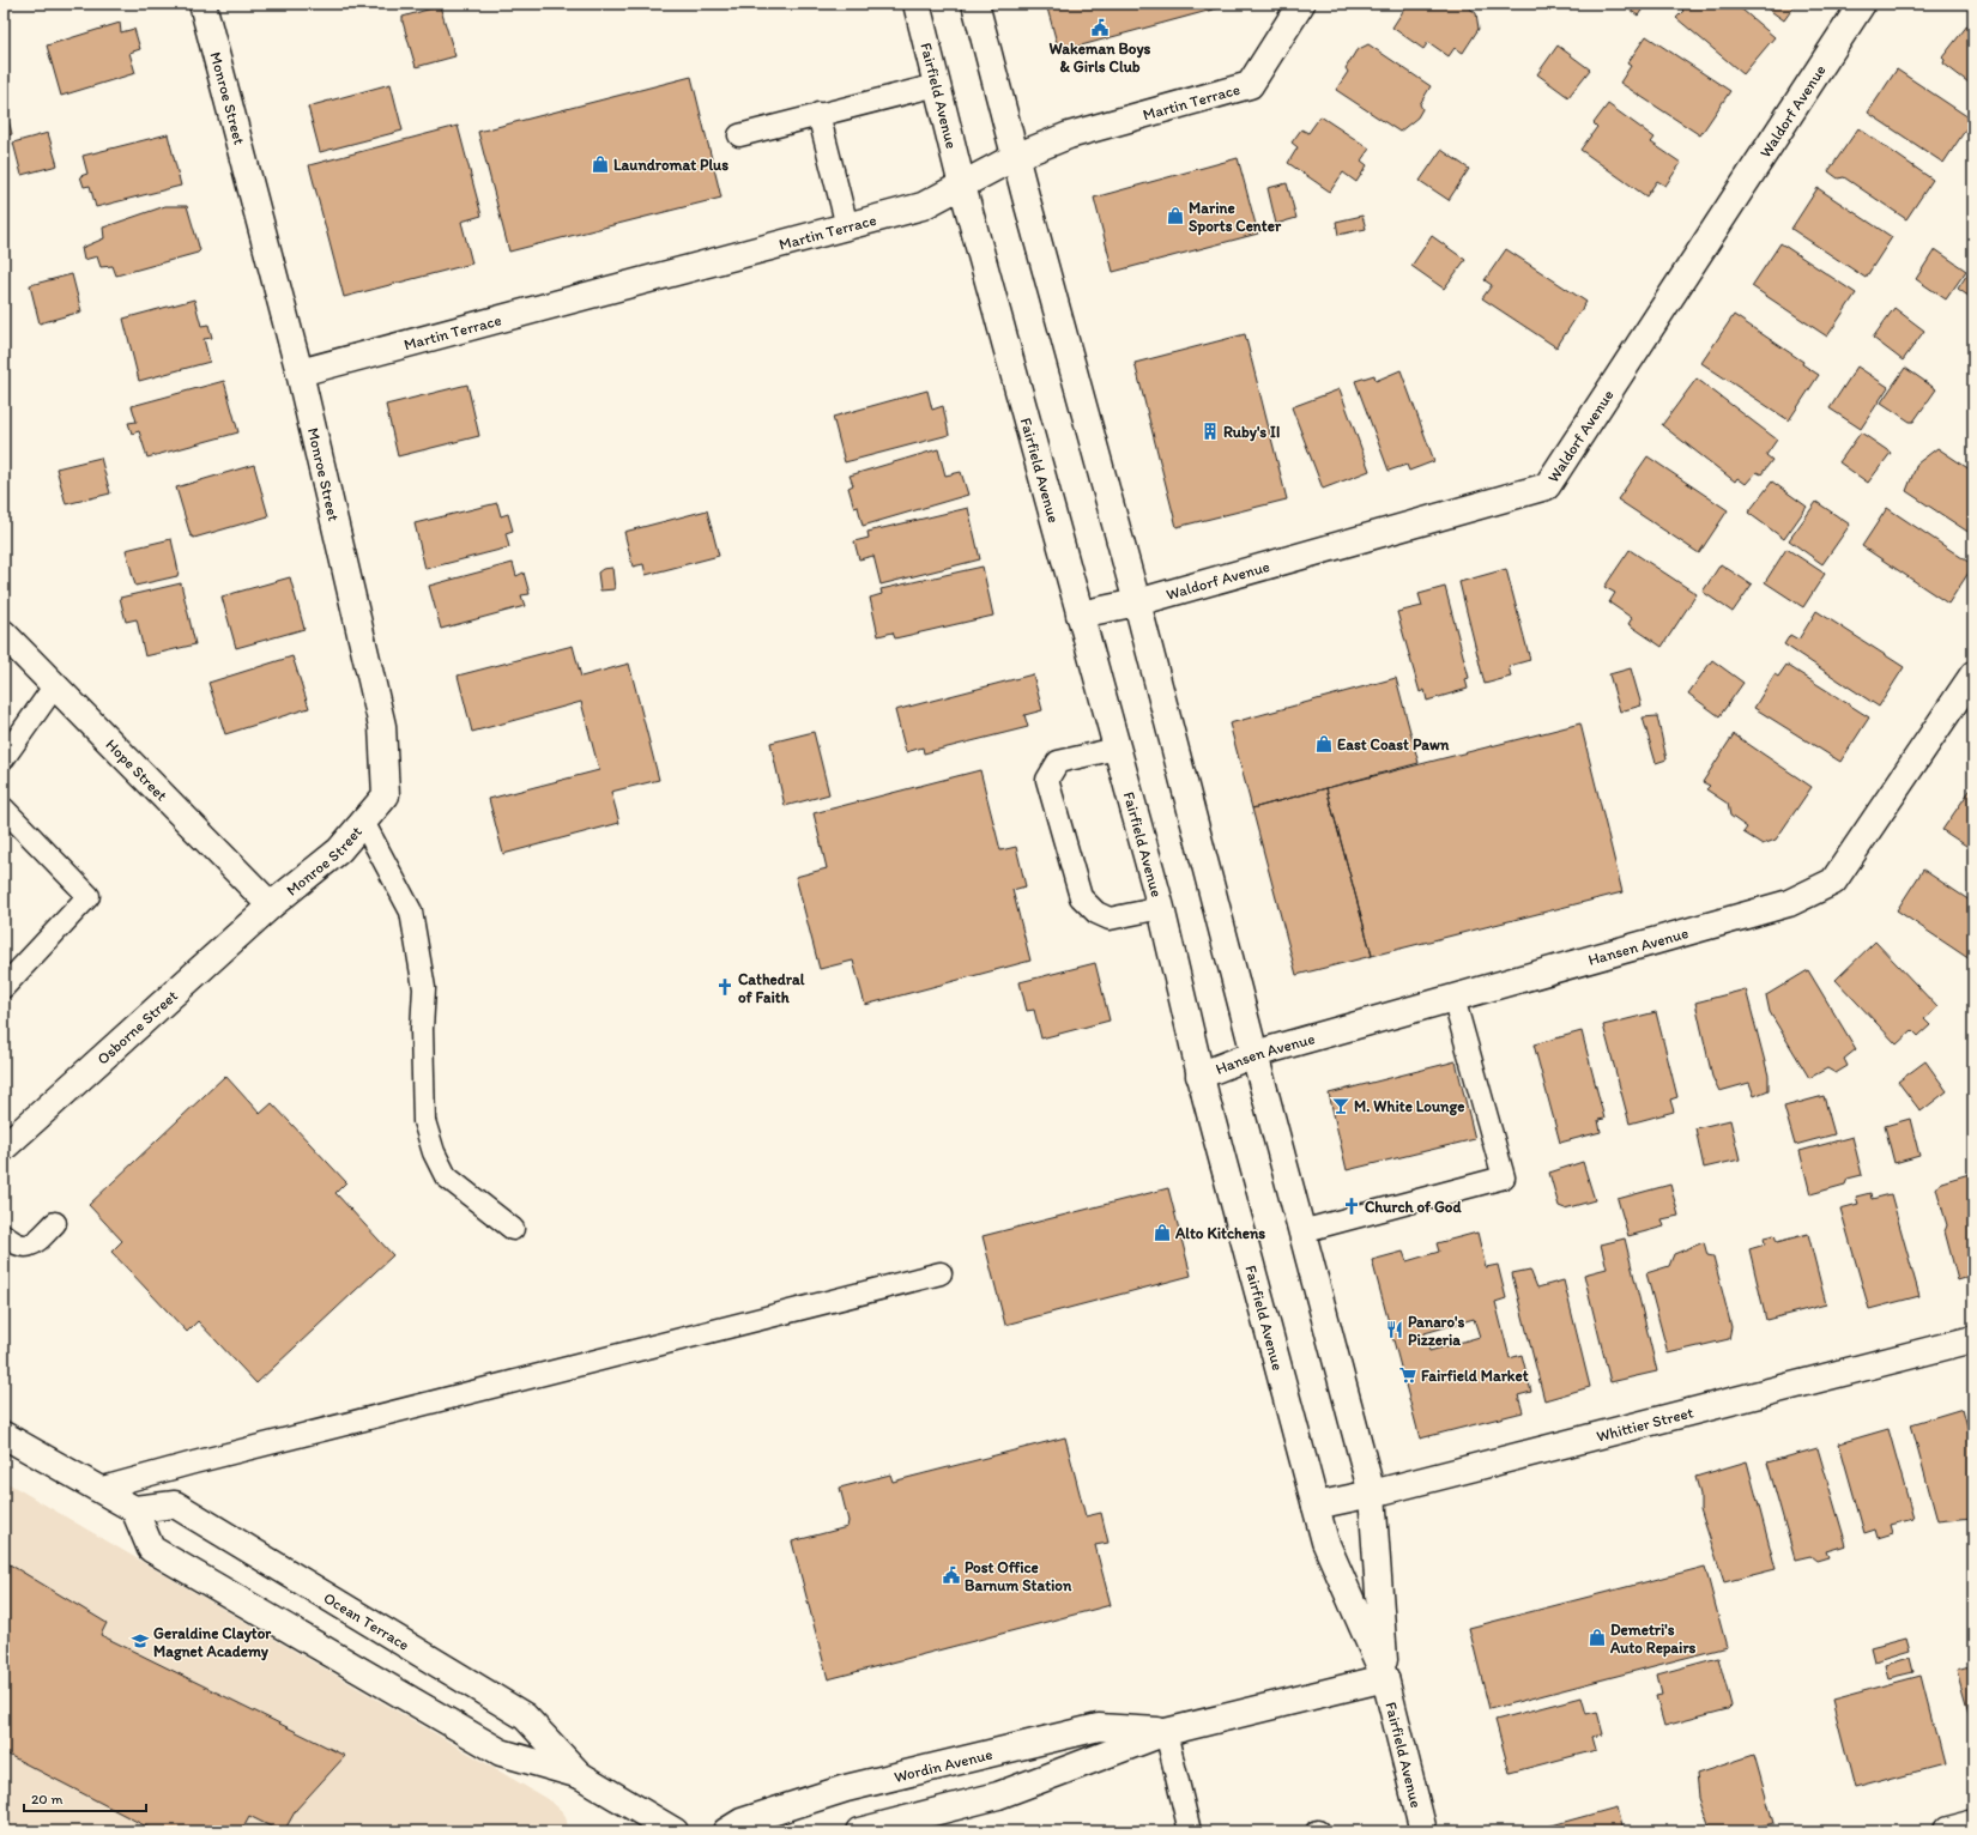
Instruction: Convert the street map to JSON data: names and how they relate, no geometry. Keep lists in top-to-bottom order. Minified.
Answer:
{"streets":{"street":["Fairfield Avenue","Monroe Street","Martin Terrace","Waldorf Avenue","Hope Street","Hansen Avenue","Osborne Street","Whittier Street","Ocean Terrace","Wordin Avenue"]},"crossings":[["Fairfield Avenue","Martin Terrace"],["Fairfield Avenue","Waldorf Avenue"],["Fairfield Avenue","Hansen Avenue"],["Fairfield Avenue","Whittier Street"],["Fairfield Avenue","Wordin Avenue"],["Monroe Street","Martin Terrace"],["Monroe Street","Hope Street"],["Monroe Street","Osborne Street"],["Hope Street","Osborne Street"]],"places":{"public building":["Wakeman Boys & Girls Club","Post Office Barnum Station"],"shop":["Laundromat Plus","Marine Sports Center","East Coast Pawn","Alto Kitchens","Demetri's Auto Repairs"],"building":["Ruby's II"],"church":["Cathedral of Faith","Church of God"],"bar":["M. White Lounge"],"restaurant":["Panaro's Pizzeria"],"supermarket":["Fairfield Market"],"school or university":["Geraldine Claytor Magnet Academy"]},"scale_bar":"20 m"}
